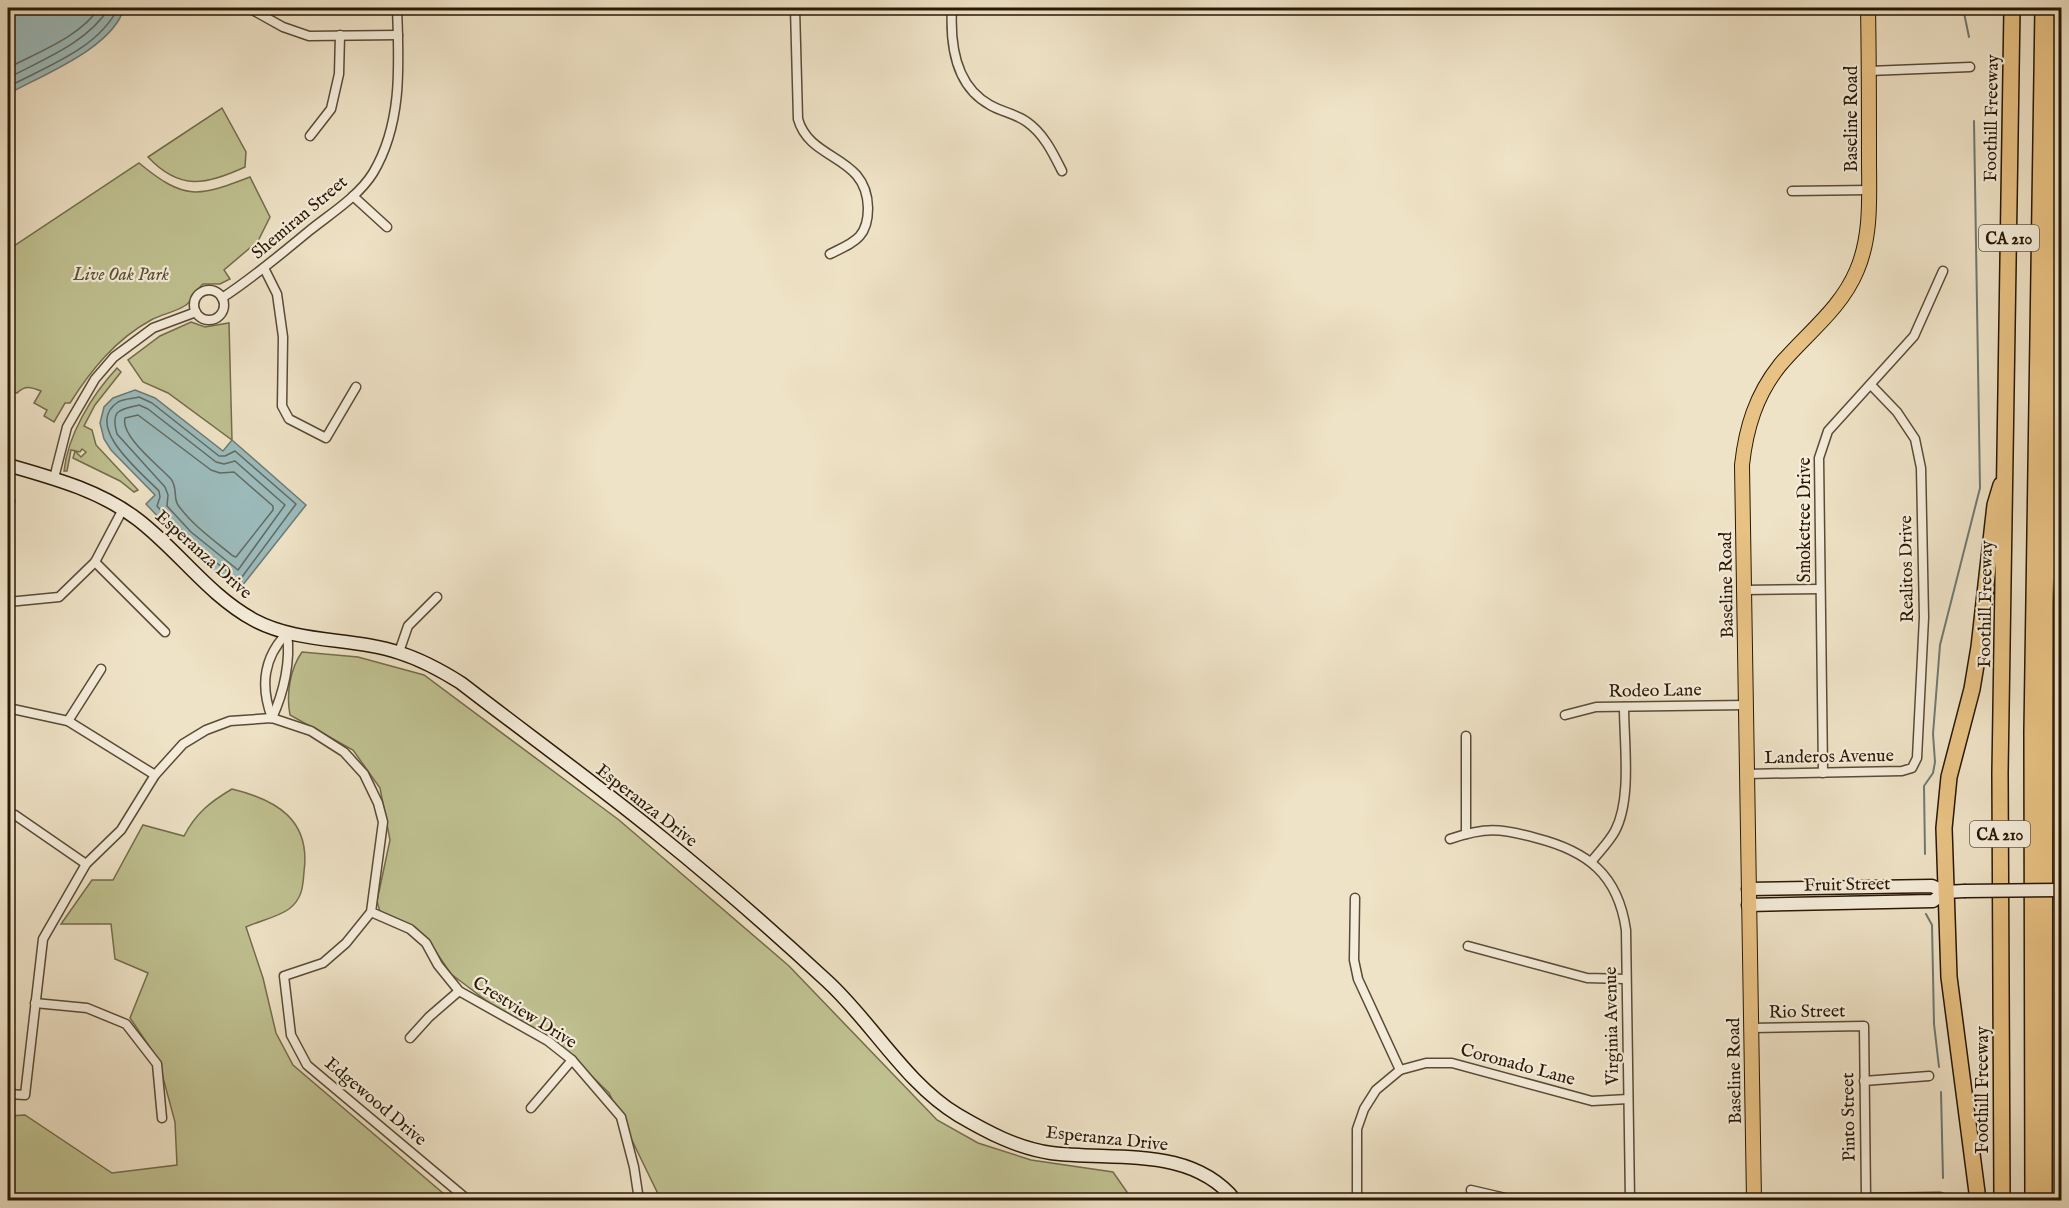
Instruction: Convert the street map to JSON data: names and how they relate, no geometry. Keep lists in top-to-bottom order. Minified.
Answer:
{"streets":{"highway":["Foothill Freeway","CA 210"],"main road":["Baseline Road","Esperanza Drive","Fruit Street"],"street":["Shemiran Street","Smoketree Drive","Realitos Drive","Rodeo Lane","Landeros Avenue","Rio Street","Crestview Drive","Virginia Avenue","Coronado Lane","Edgewood Drive","Pinto Street"]},"crossings":[["Baseline Road","Rodeo Lane"],["Baseline Road","Landeros Avenue"],["Baseline Road","Fruit Street"],["Baseline Road","Rio Street"],["Shemiran Street","Esperanza Drive"],["Smoketree Drive","Realitos Drive"],["Smoketree Drive","Landeros Avenue"],["Realitos Drive","Landeros Avenue"],["Rio Street","Pinto Street"],["Crestview Drive","Edgewood Drive"],["Virginia Avenue","Coronado Lane"]],"parks":["Live Oak Park"]}
